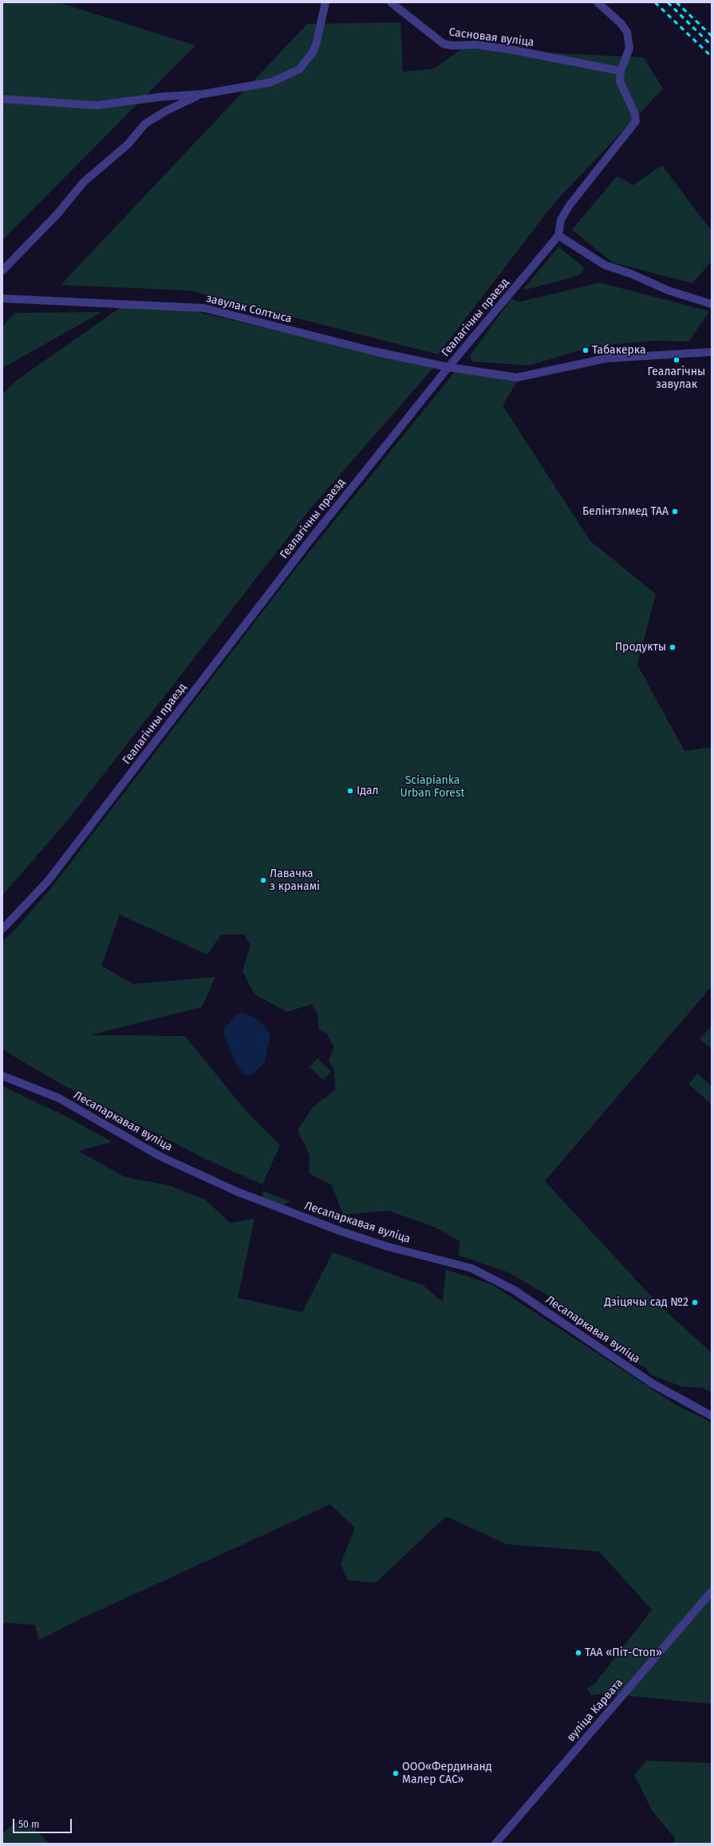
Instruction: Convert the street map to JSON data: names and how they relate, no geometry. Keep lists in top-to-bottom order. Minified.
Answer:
{"streets":{"street":["Сасновая вуліца","завулак Солтыса","Геалагічны праезд","Лесапаркавая вуліца","вуліца Карвата"]},"crossings":[["завулак Солтыса","Геалагічны праезд"]],"parks":["Sciapianka Urban Forest"],"places":["Табакерка","Геалагічны завулак","Белінтэлмед ТАА","Продукты","Ідал","Лавачка з кранамі","Дзіцячы сад №2","ТАА «Піт-Стоп»","ООО«Фердинанд Малер САС»"],"scale_bar":"50 m"}
